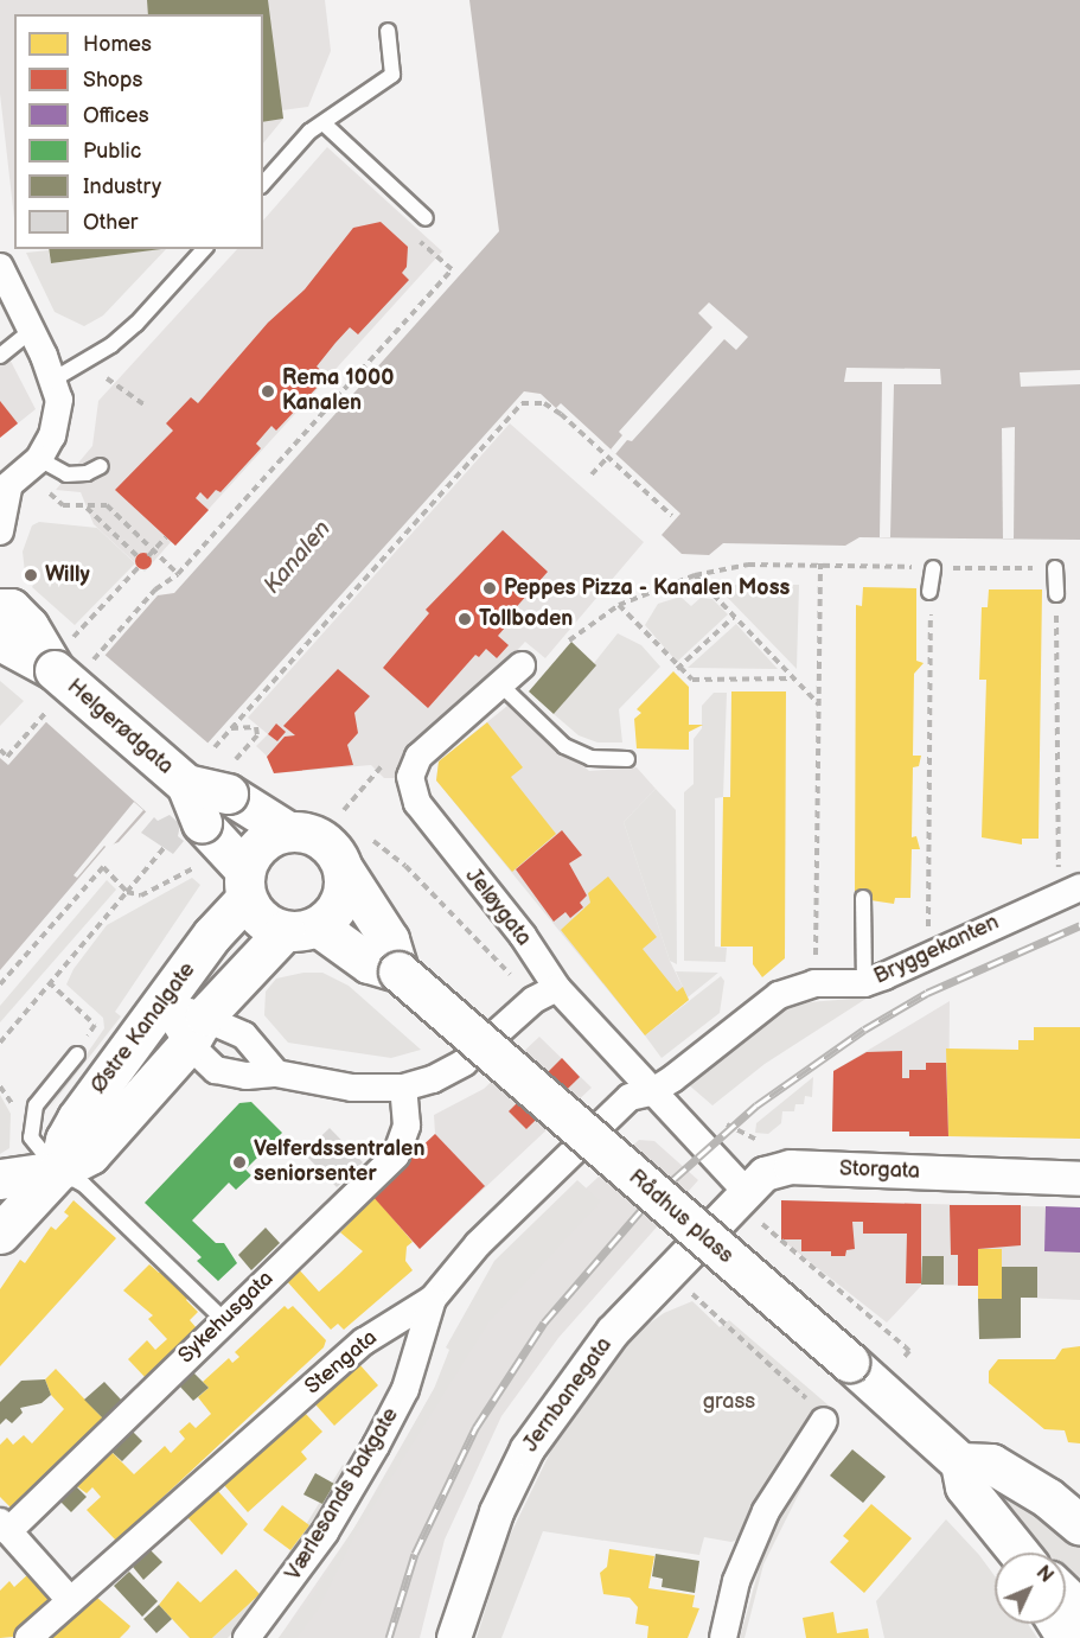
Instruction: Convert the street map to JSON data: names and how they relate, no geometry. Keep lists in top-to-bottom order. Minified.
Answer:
{"streets":{"main road":["Helgerødgata","Østre Kanalgate","Rådhus plass"],"street":["Jeløygata","Bryggekanten","Storgata","Sykehusgata","Stengata","Jernbanegata","Værlesands bakgate"]},"crossings":[["Helgerødgata","Østre Kanalgate"],["Helgerødgata","Rådhus plass"],["Jeløygata","Bryggekanten"],["Jeløygata","Storgata"],["Jeløygata","Stengata"],["Jeløygata","Jernbanegata"],["Bryggekanten","Stengata"],["Østre Kanalgate","Rådhus plass"],["Storgata","Jernbanegata"],["Stengata","Værlesands bakgate"]],"water":["Kanalen"],"parks":["grass"],"places":["Rema 1000 Kanalen","Willy","Peppes Pizza - Kanalen Moss","Tollboden","Velferdssentralen seniorsenter"],"legend":["Homes","Shops","Offices","Public","Industry","Other"],"north":"top right"}
